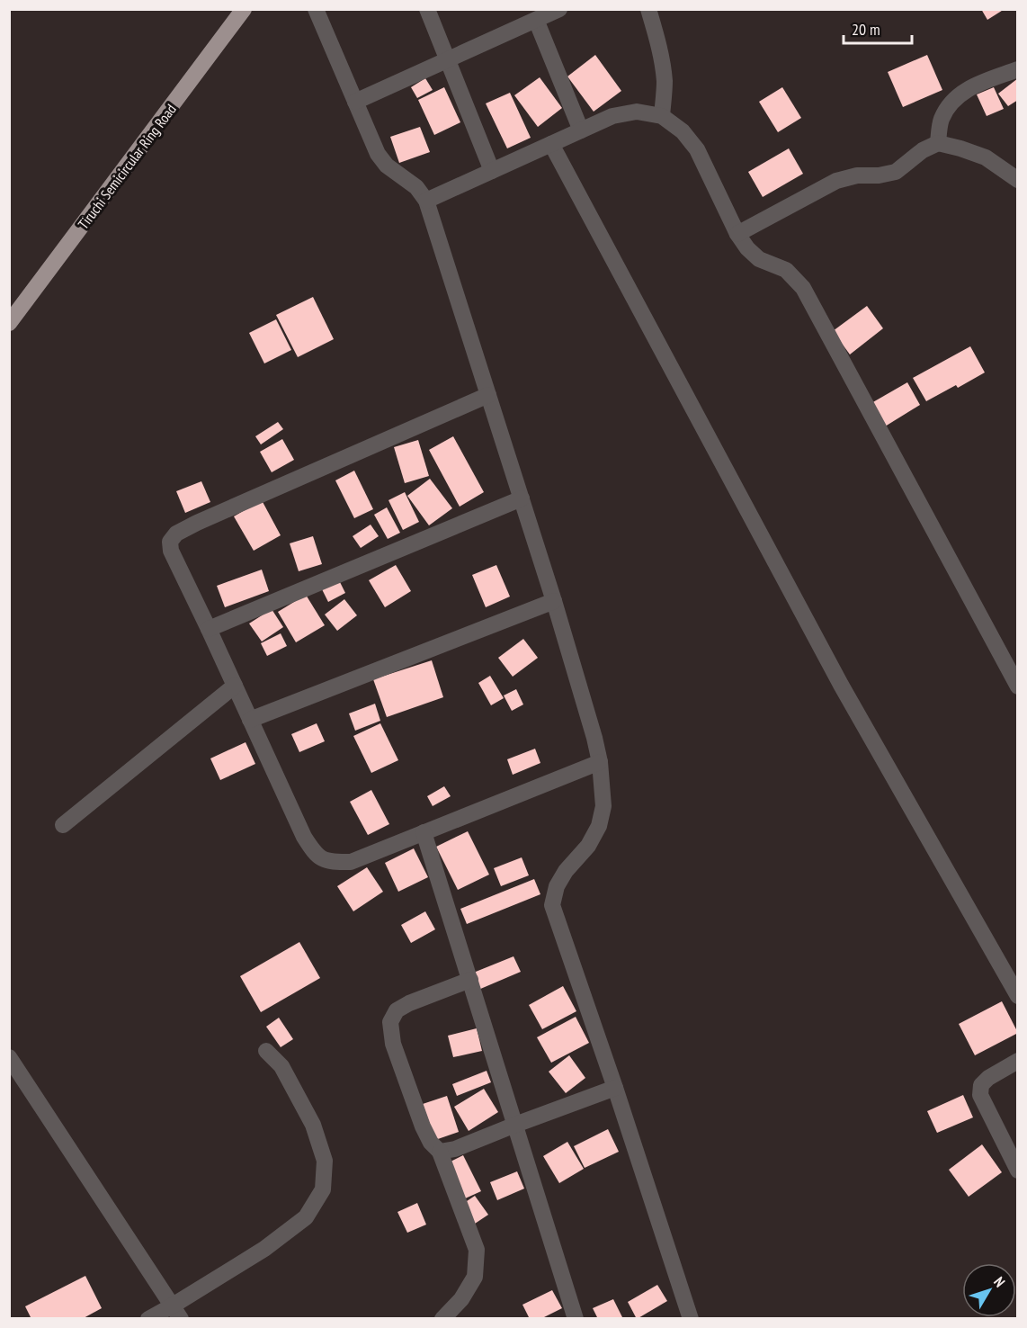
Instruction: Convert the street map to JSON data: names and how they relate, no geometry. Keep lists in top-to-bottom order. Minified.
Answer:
{"streets":{"highway":["Tiruchi Semicircular Ring Road"]},"scale_bar":"20 m","north":"top right"}
